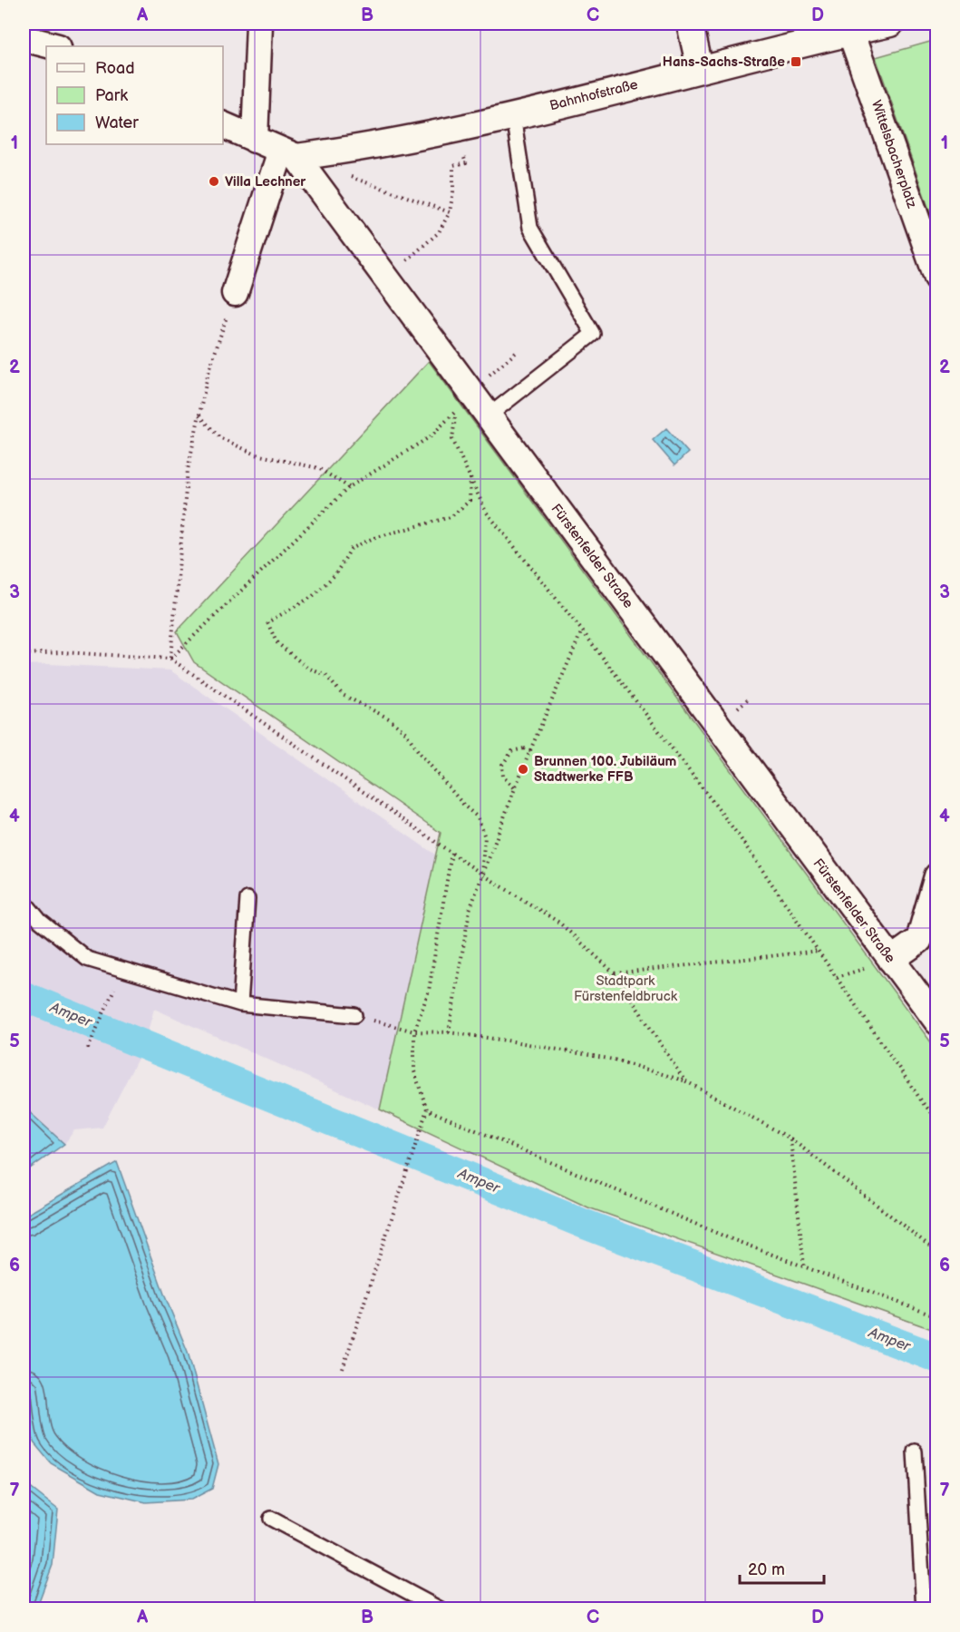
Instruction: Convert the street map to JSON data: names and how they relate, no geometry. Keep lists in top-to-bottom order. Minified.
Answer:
{"streets":{"street":["Bahnhofstraße","Wittelsbacherplatz","Fürstenfelder Straße"]},"crossings":[["Bahnhofstraße","Wittelsbacherplatz"],["Bahnhofstraße","Fürstenfelder Straße"]],"water":["Amper"],"parks":["Stadtpark Fürstenfeldbruck"],"places":{"transit":["Hans-Sachs-Straße"],"other":["Villa Lechner","Brunnen 100. Jubiläum Stadtwerke FFB"]},"legend":["Road","Park","Water"],"scale_bar":"20 m","grid":{"columns":["A","B","C","D"],"rows":["1","2","3","4","5","6","7"]}}
